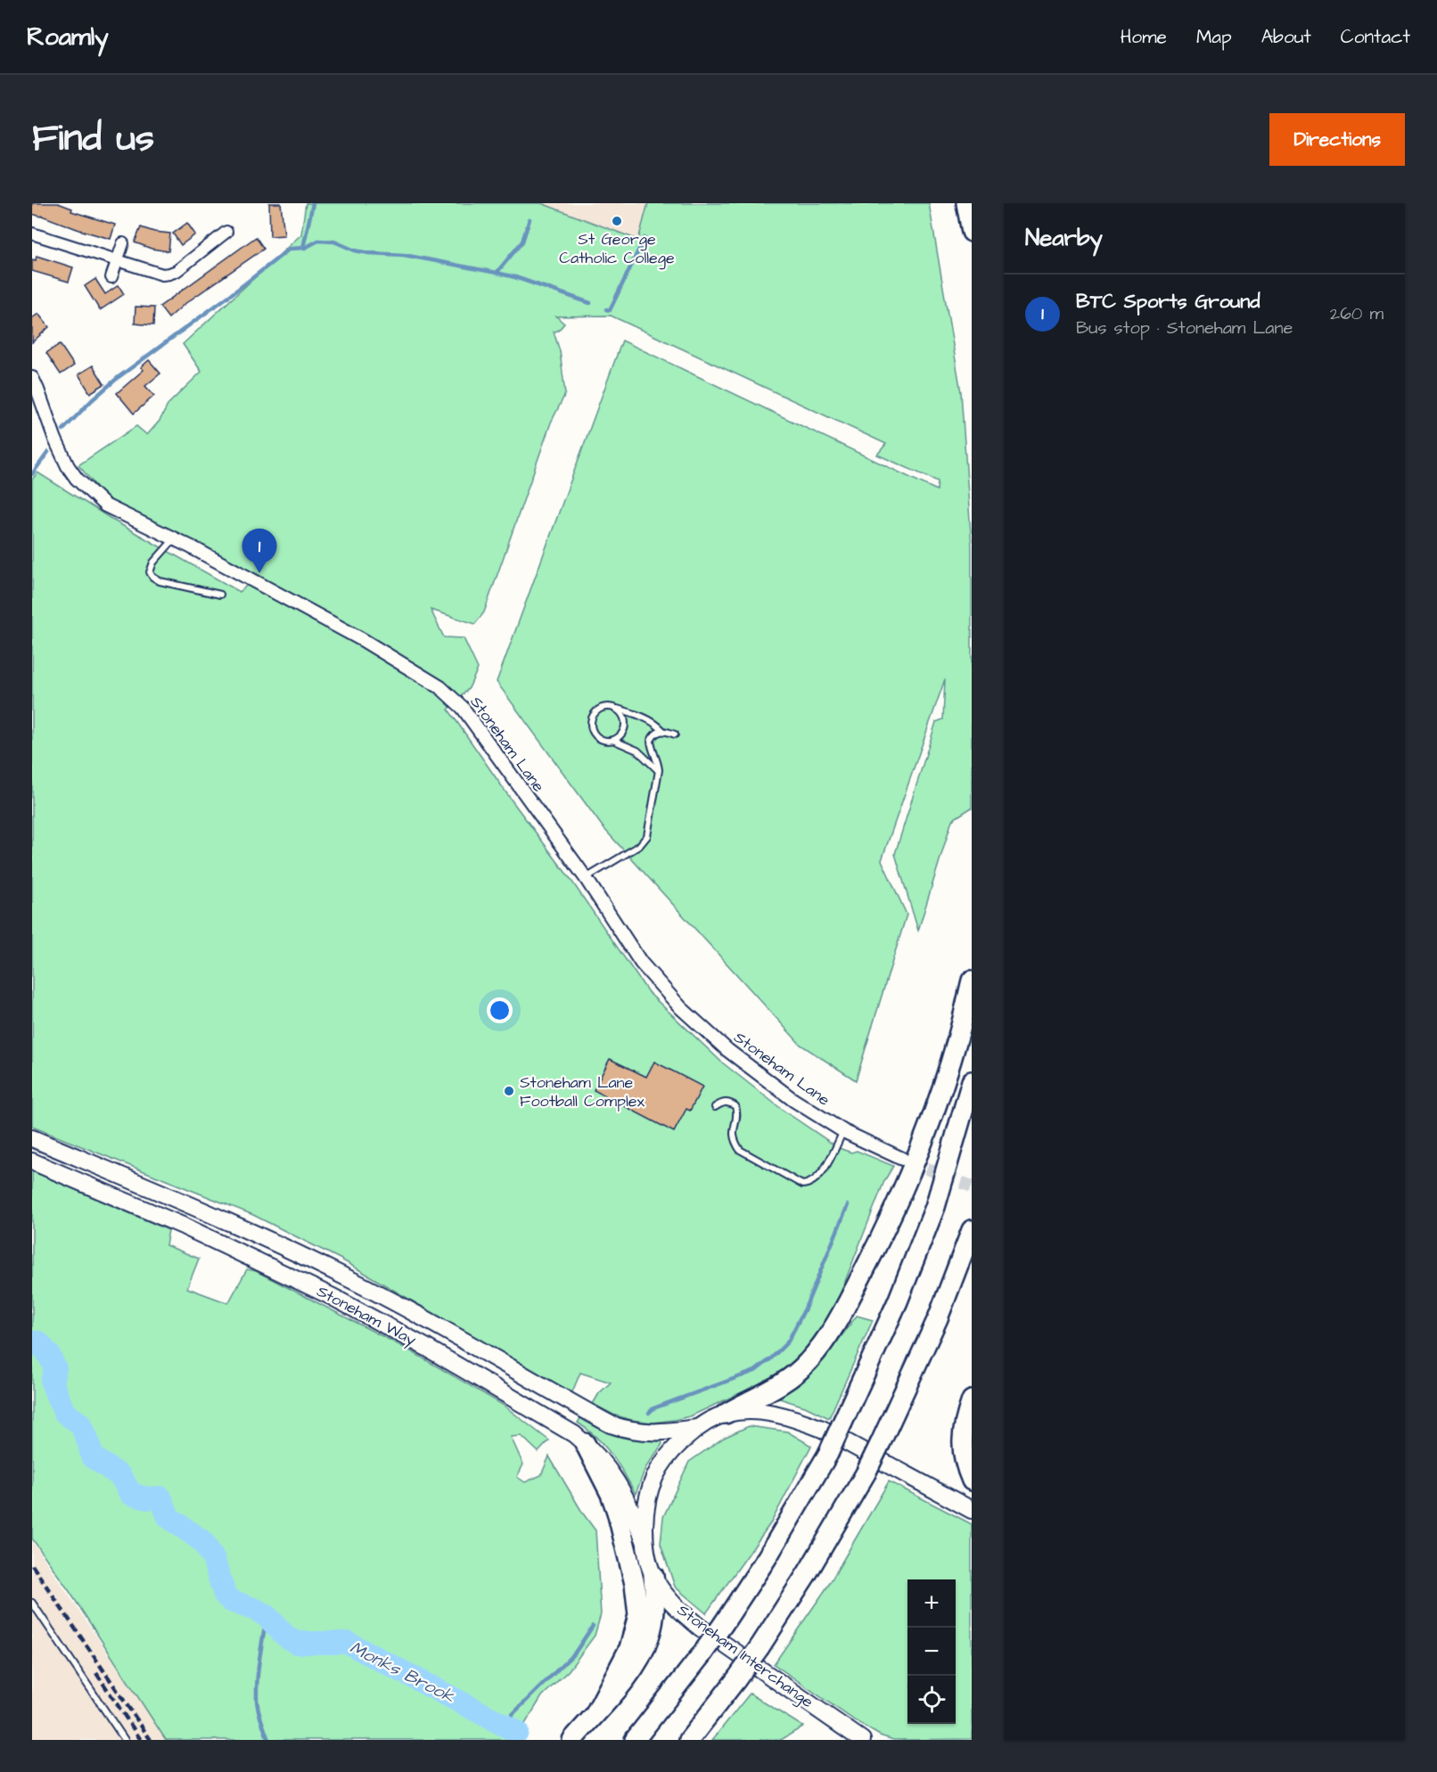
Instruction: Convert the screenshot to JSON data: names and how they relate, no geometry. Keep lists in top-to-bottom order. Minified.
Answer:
{"streets":{"main road":["Stoneham Way","Stoneham Interchange"],"street":["Stoneham Lane"]},"crossings":[["Stoneham Way","Stoneham Interchange"]],"water":["Monks Brook"],"places":["St George Catholic College","Stoneham Lane Football Complex"],"page":{"header":"Roamly","nav":["Home","Map","About","Contact"],"title":"Find us","buttons":"Directions","heading":"Nearby","list":[{"mark":"1","name":"BTC Sports Ground","note":"Bus stop · Stoneham Lane","value":"260 m"}],"pins":"1","map_buttons":["+","−"]}}
